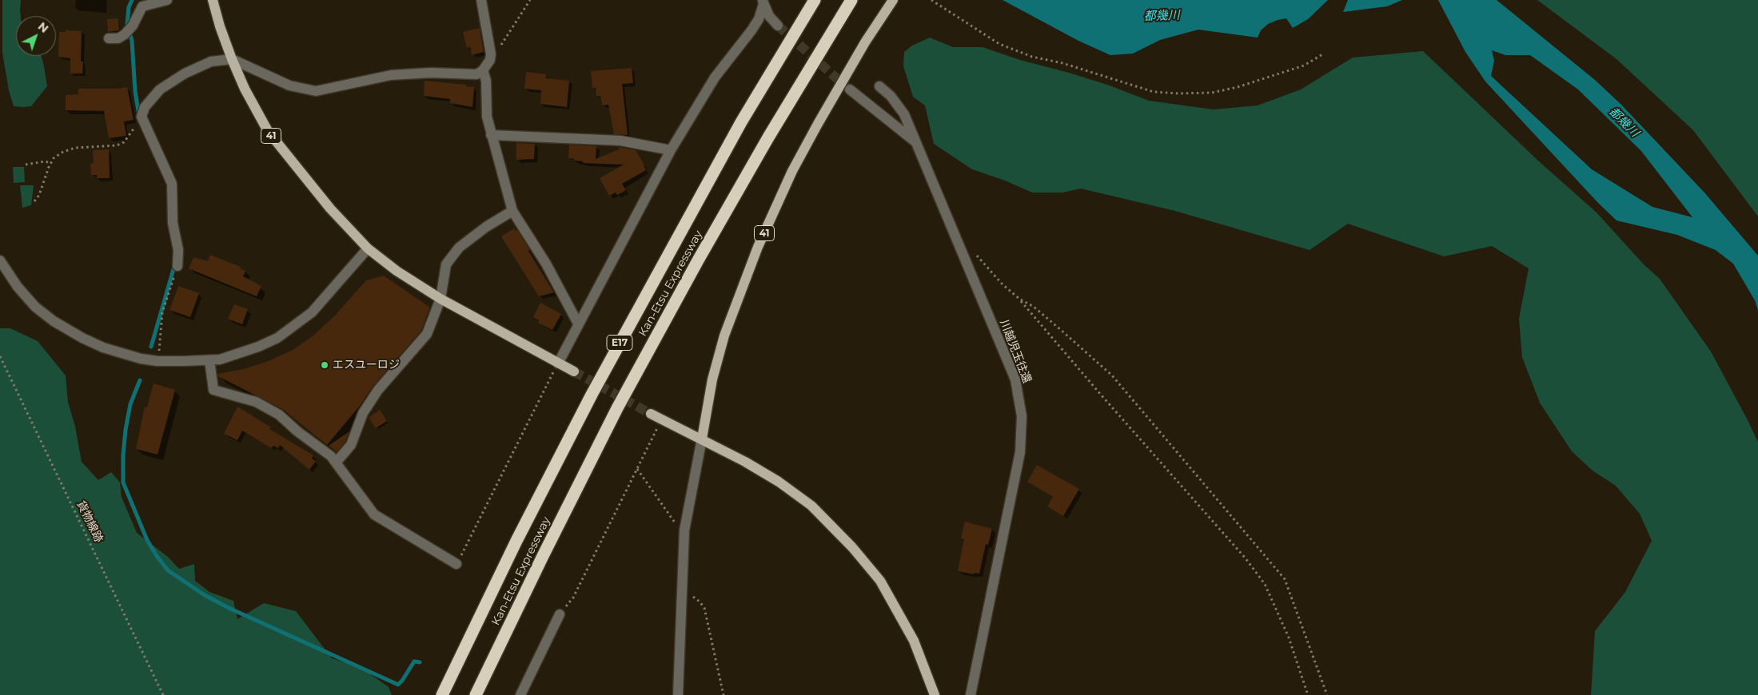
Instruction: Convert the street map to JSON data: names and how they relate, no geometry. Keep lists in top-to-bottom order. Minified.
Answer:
{"streets":{"highway":["Kan-Etsu Expressway","E17"],"main road":["41"],"street":["川越児玉往還"],"path":["貨物線跡"]},"water":["都幾川"],"places":["エスユーロジ"],"north":"top right"}
